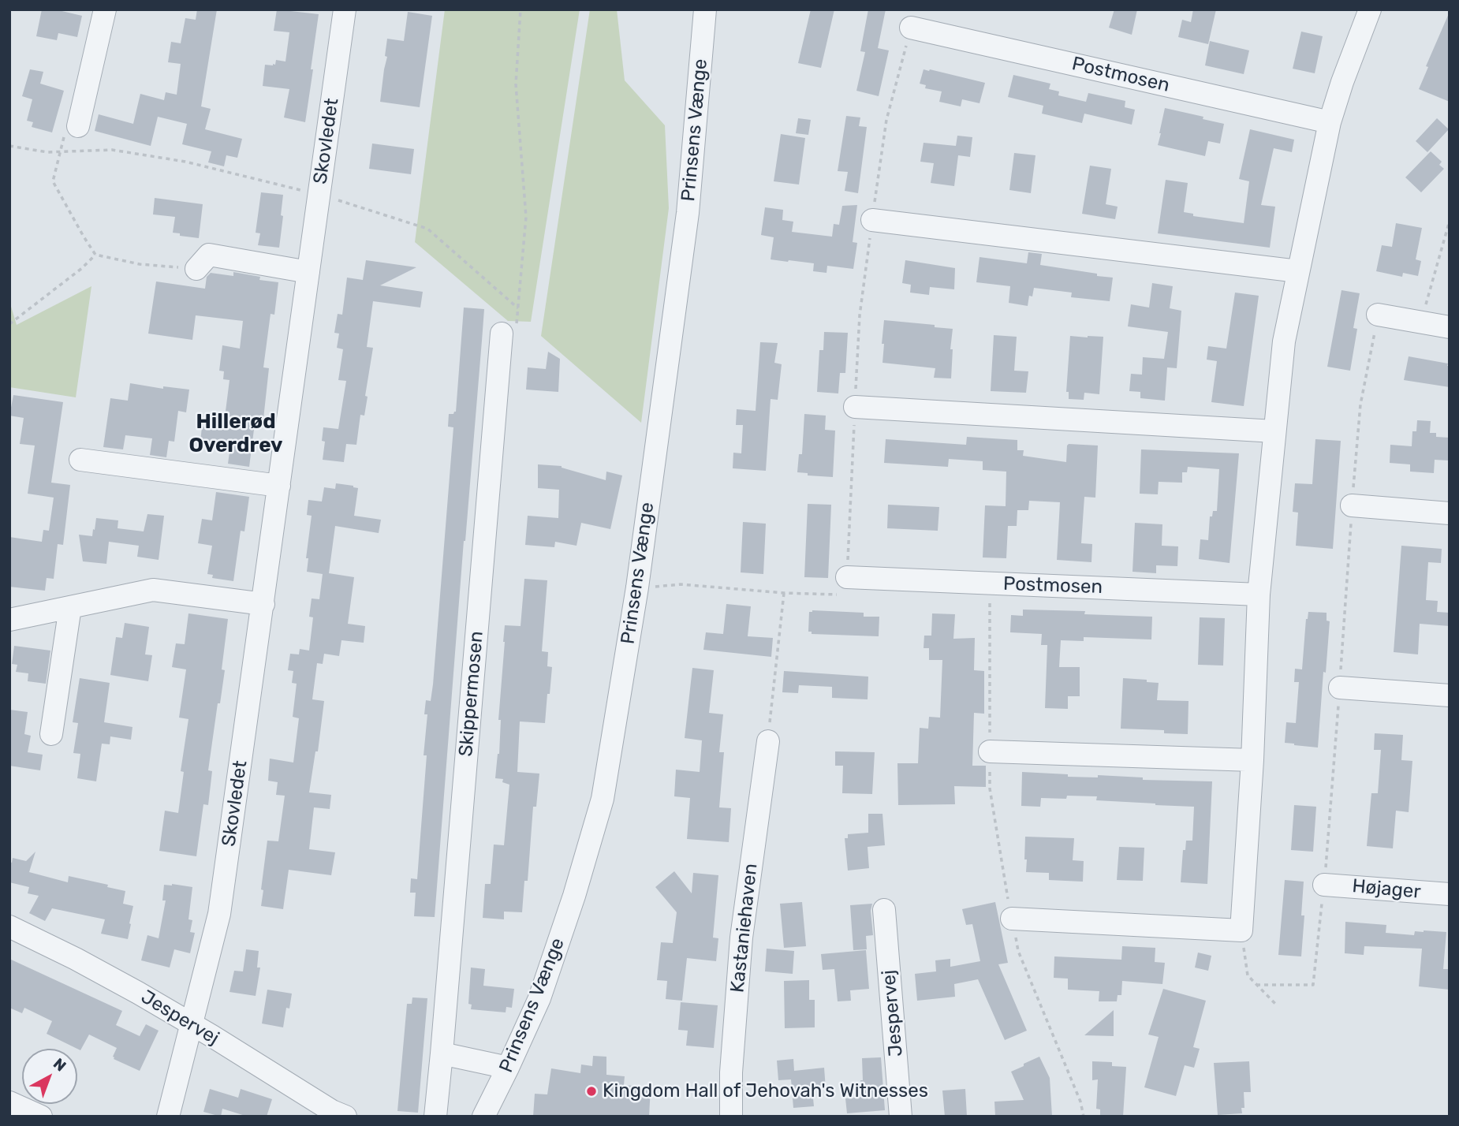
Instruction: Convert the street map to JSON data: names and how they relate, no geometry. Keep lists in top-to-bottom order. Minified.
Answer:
{"streets":{"street":["Postmosen","Prinsens Vænge","Skovledet","Skippermosen","Højager","Kastaniehaven","Jespervej"]},"crossings":[["Skovledet","Jespervej"]],"districts":["Hillerød Overdrev"],"places":["Kingdom Hall of Jehovah's Witnesses"],"north":"top right"}
